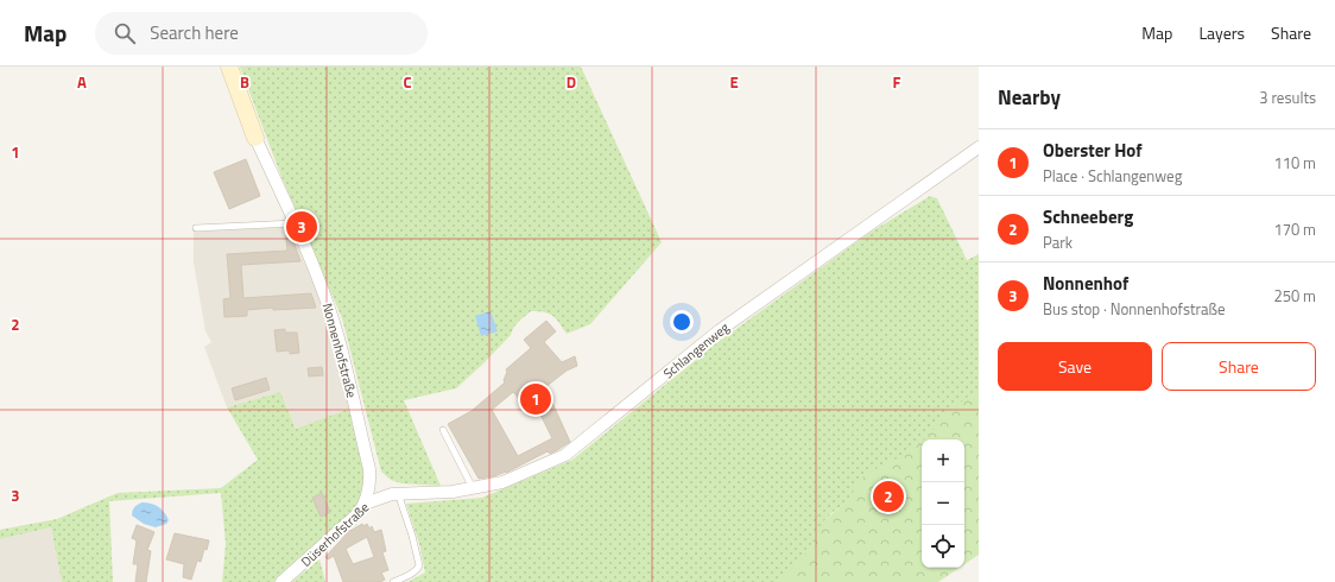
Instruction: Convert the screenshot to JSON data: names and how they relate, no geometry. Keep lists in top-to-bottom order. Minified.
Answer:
{"streets":{"street":["Nonnenhofstraße","Schlangenweg","Düserhofstraße"]},"crossings":[["Nonnenhofstraße","Düserhofstraße"],["Schlangenweg","Düserhofstraße"]],"page":{"header":"Map","search":"Search here","nav":["Map","Layers","Share"],"heading":["Nearby","3 results"],"list":[{"mark":"1","name":"Oberster Hof","note":"Place · Schlangenweg","value":"110 m"},{"mark":"2","name":"Schneeberg","note":"Park","value":"170 m"},{"mark":"3","name":"Nonnenhof","note":"Bus stop · Nonnenhofstraße","value":"250 m"}],"pins":["3","1","2"],"buttons":["Save","Share"],"map_buttons":["+","−"]},"grid":{"columns":["A","B","C","D","E","F"],"rows":["1","2","3"]}}
